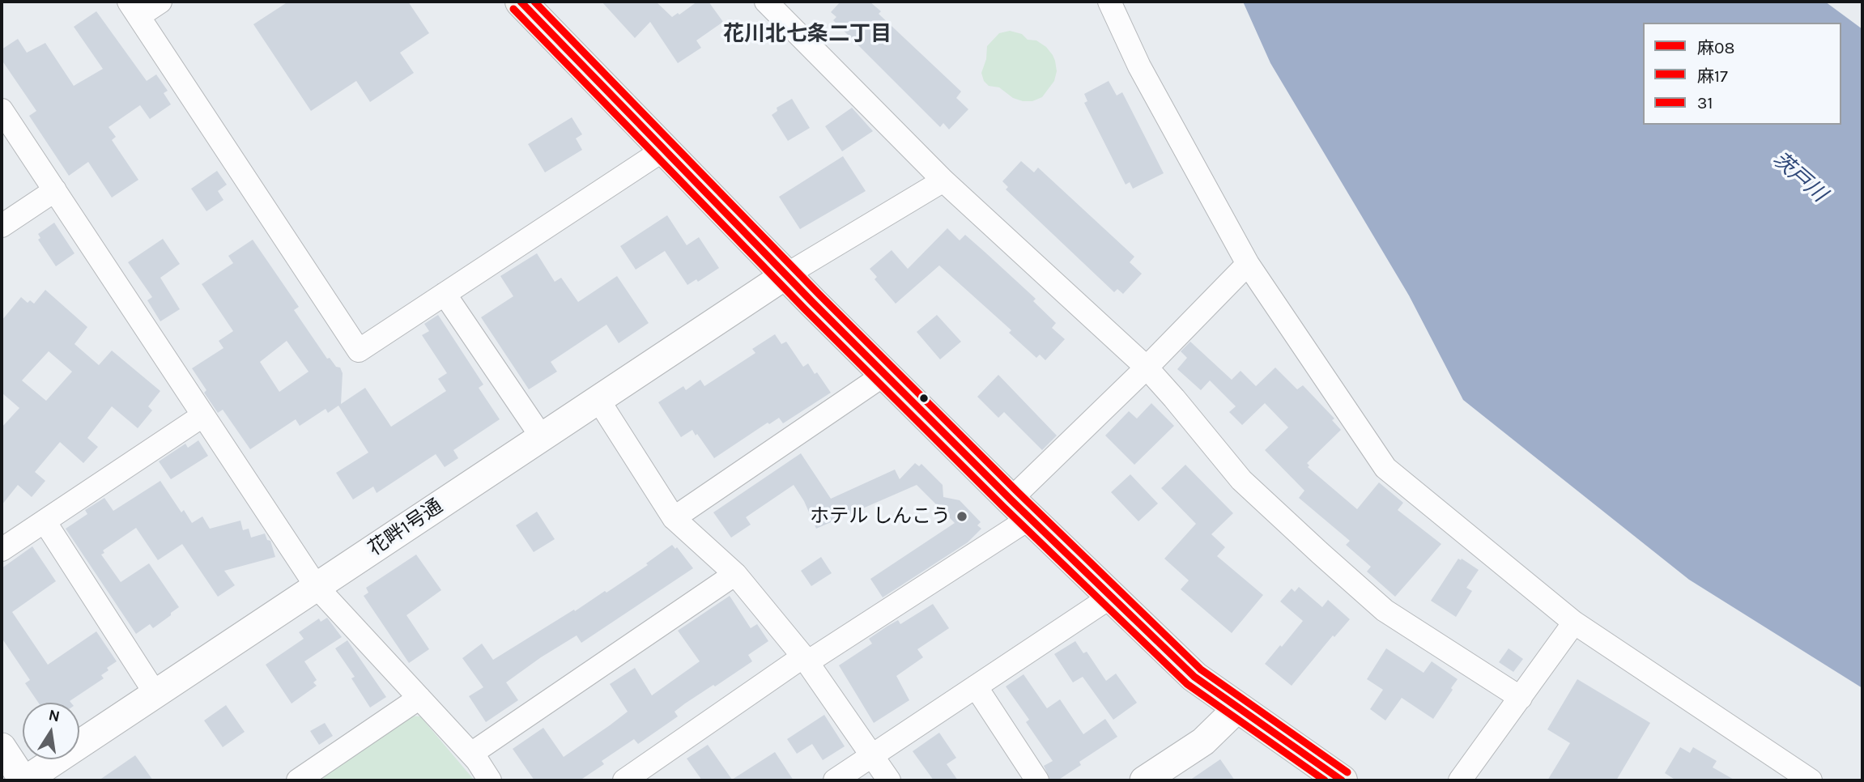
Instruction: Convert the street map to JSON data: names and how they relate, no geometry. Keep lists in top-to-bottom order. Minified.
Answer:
{"streets":{"street":["花畔1号通"]},"districts":["花川北七条二丁目"],"water":["茨戸川"],"places":["ホテル しんこう"],"lines":["transit line 麻08","transit line 31","transit line 麻17"],"legend":["麻08","麻17","31"],"north":"top"}
